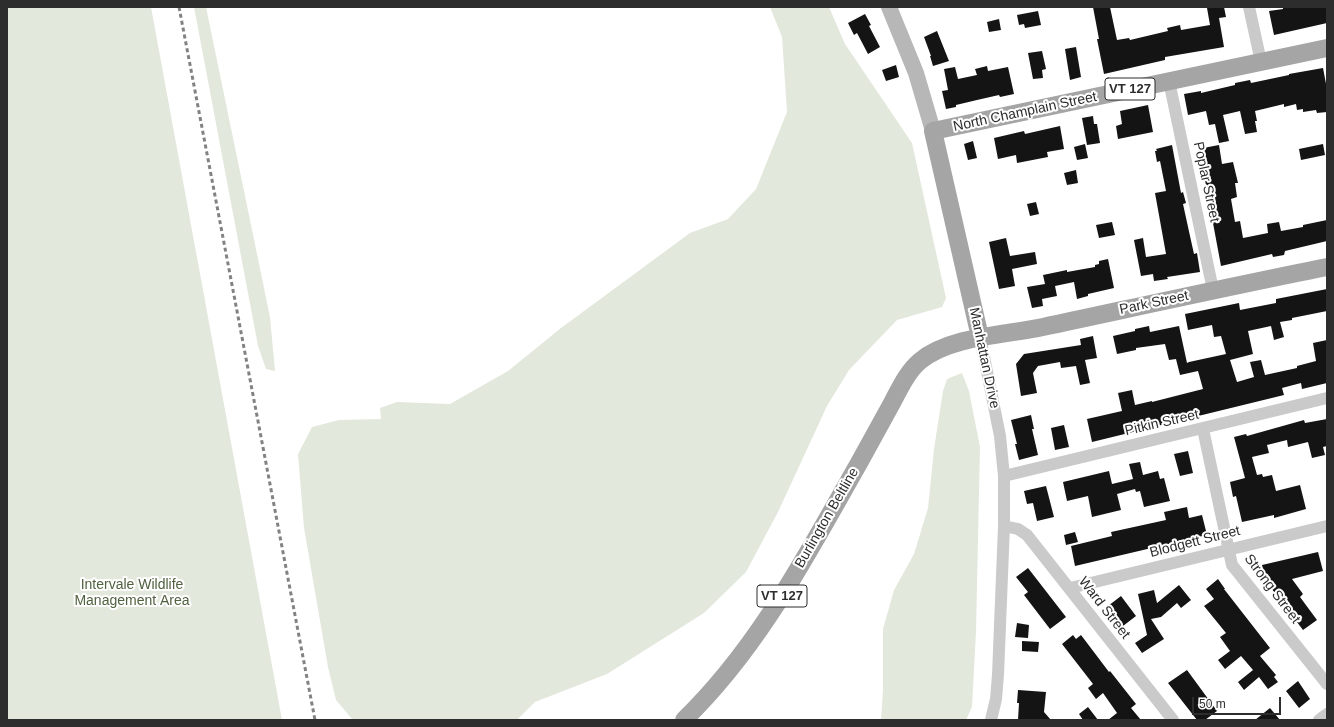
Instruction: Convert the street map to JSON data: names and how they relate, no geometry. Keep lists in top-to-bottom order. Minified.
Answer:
{"streets":{"main road":["VT 127","North Champlain Street","Park Street","Manhattan Drive","Burlington Beltline"],"street":["Poplar Street","Pitkin Street","Blodgett Street","Strong Street","Ward Street"]},"crossings":[["North Champlain Street","Poplar Street"],["North Champlain Street","Manhattan Drive"],["Poplar Street","Park Street"],["Park Street","Manhattan Drive"],["Park Street","Burlington Beltline"],["Manhattan Drive","Pitkin Street"],["Manhattan Drive","Burlington Beltline"],["Manhattan Drive","Ward Street"],["Pitkin Street","Strong Street"],["Blodgett Street","Strong Street"],["Blodgett Street","Ward Street"]],"parks":["Intervale Wildlife Management Area"],"scale_bar":"50 m"}
